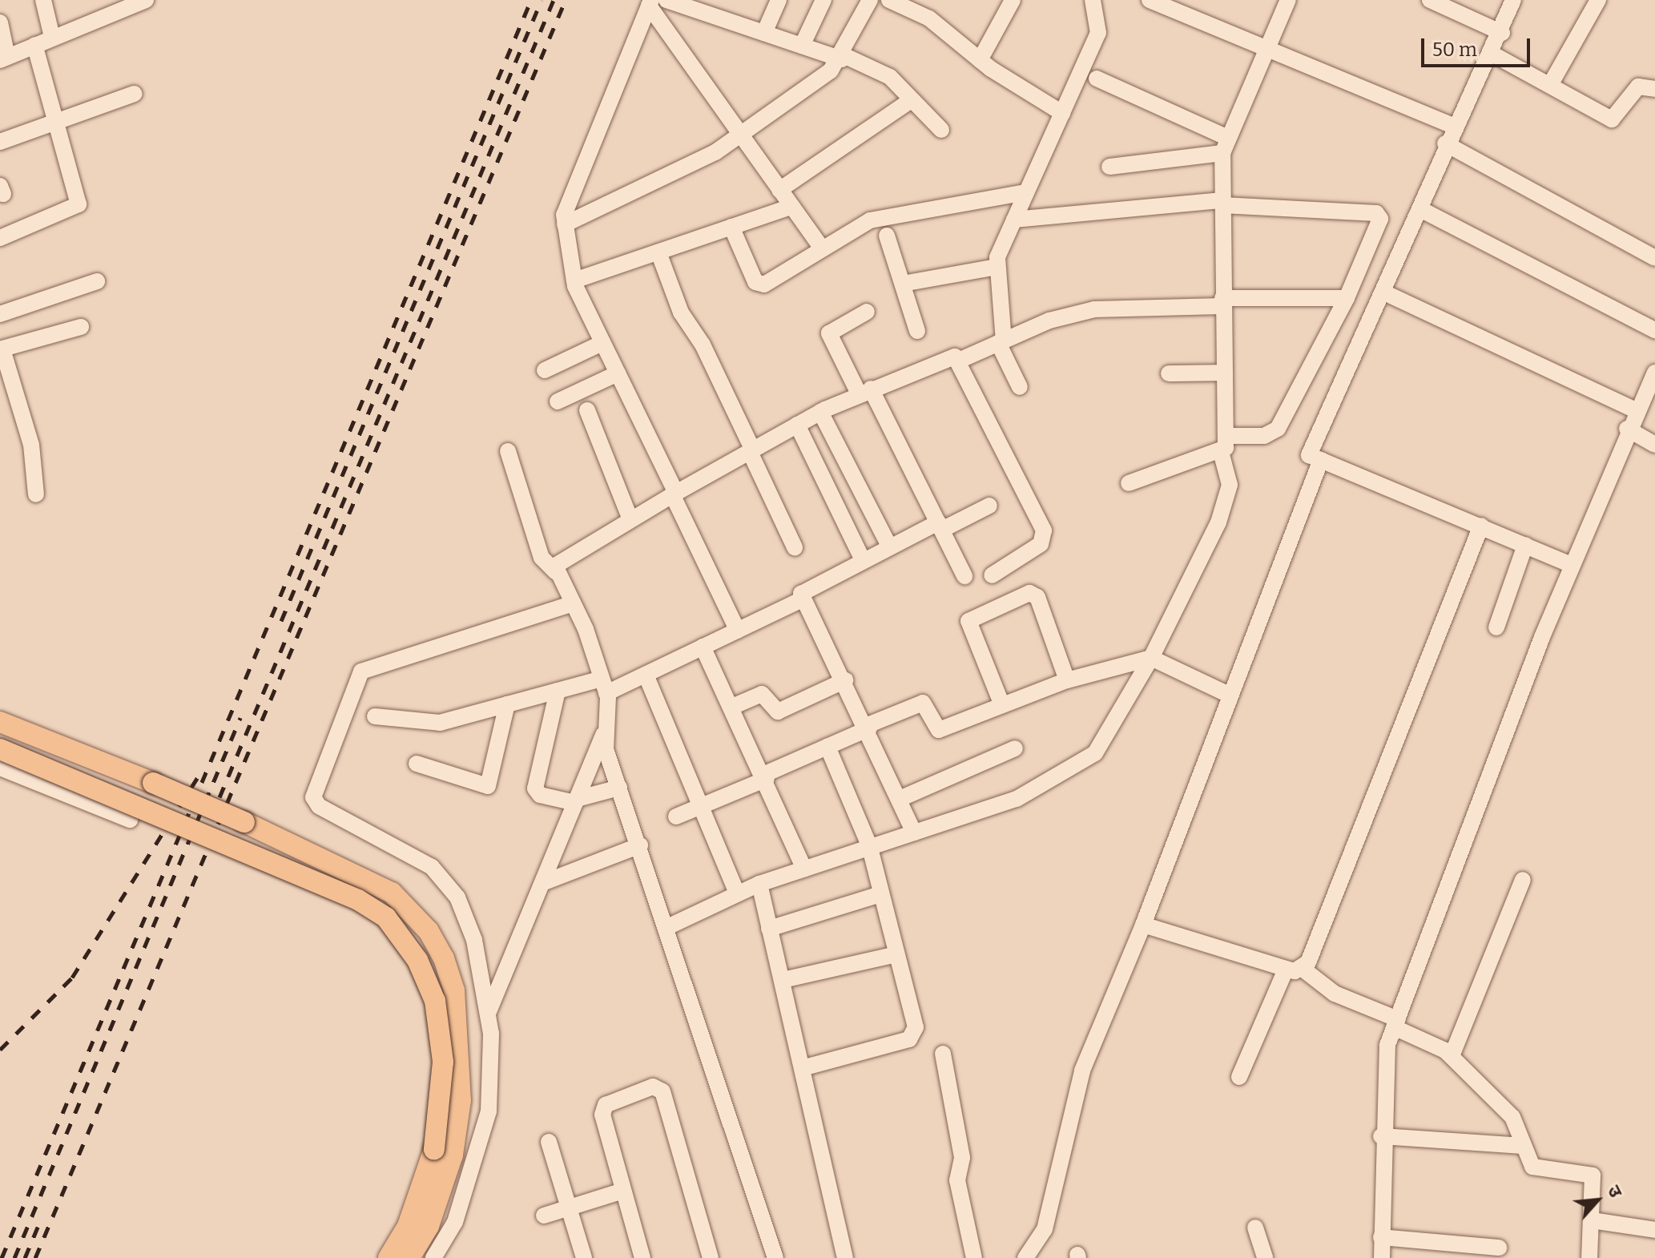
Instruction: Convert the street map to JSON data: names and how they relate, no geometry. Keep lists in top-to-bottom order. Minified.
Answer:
{"scale_bar":"50 m","north":"top right"}
